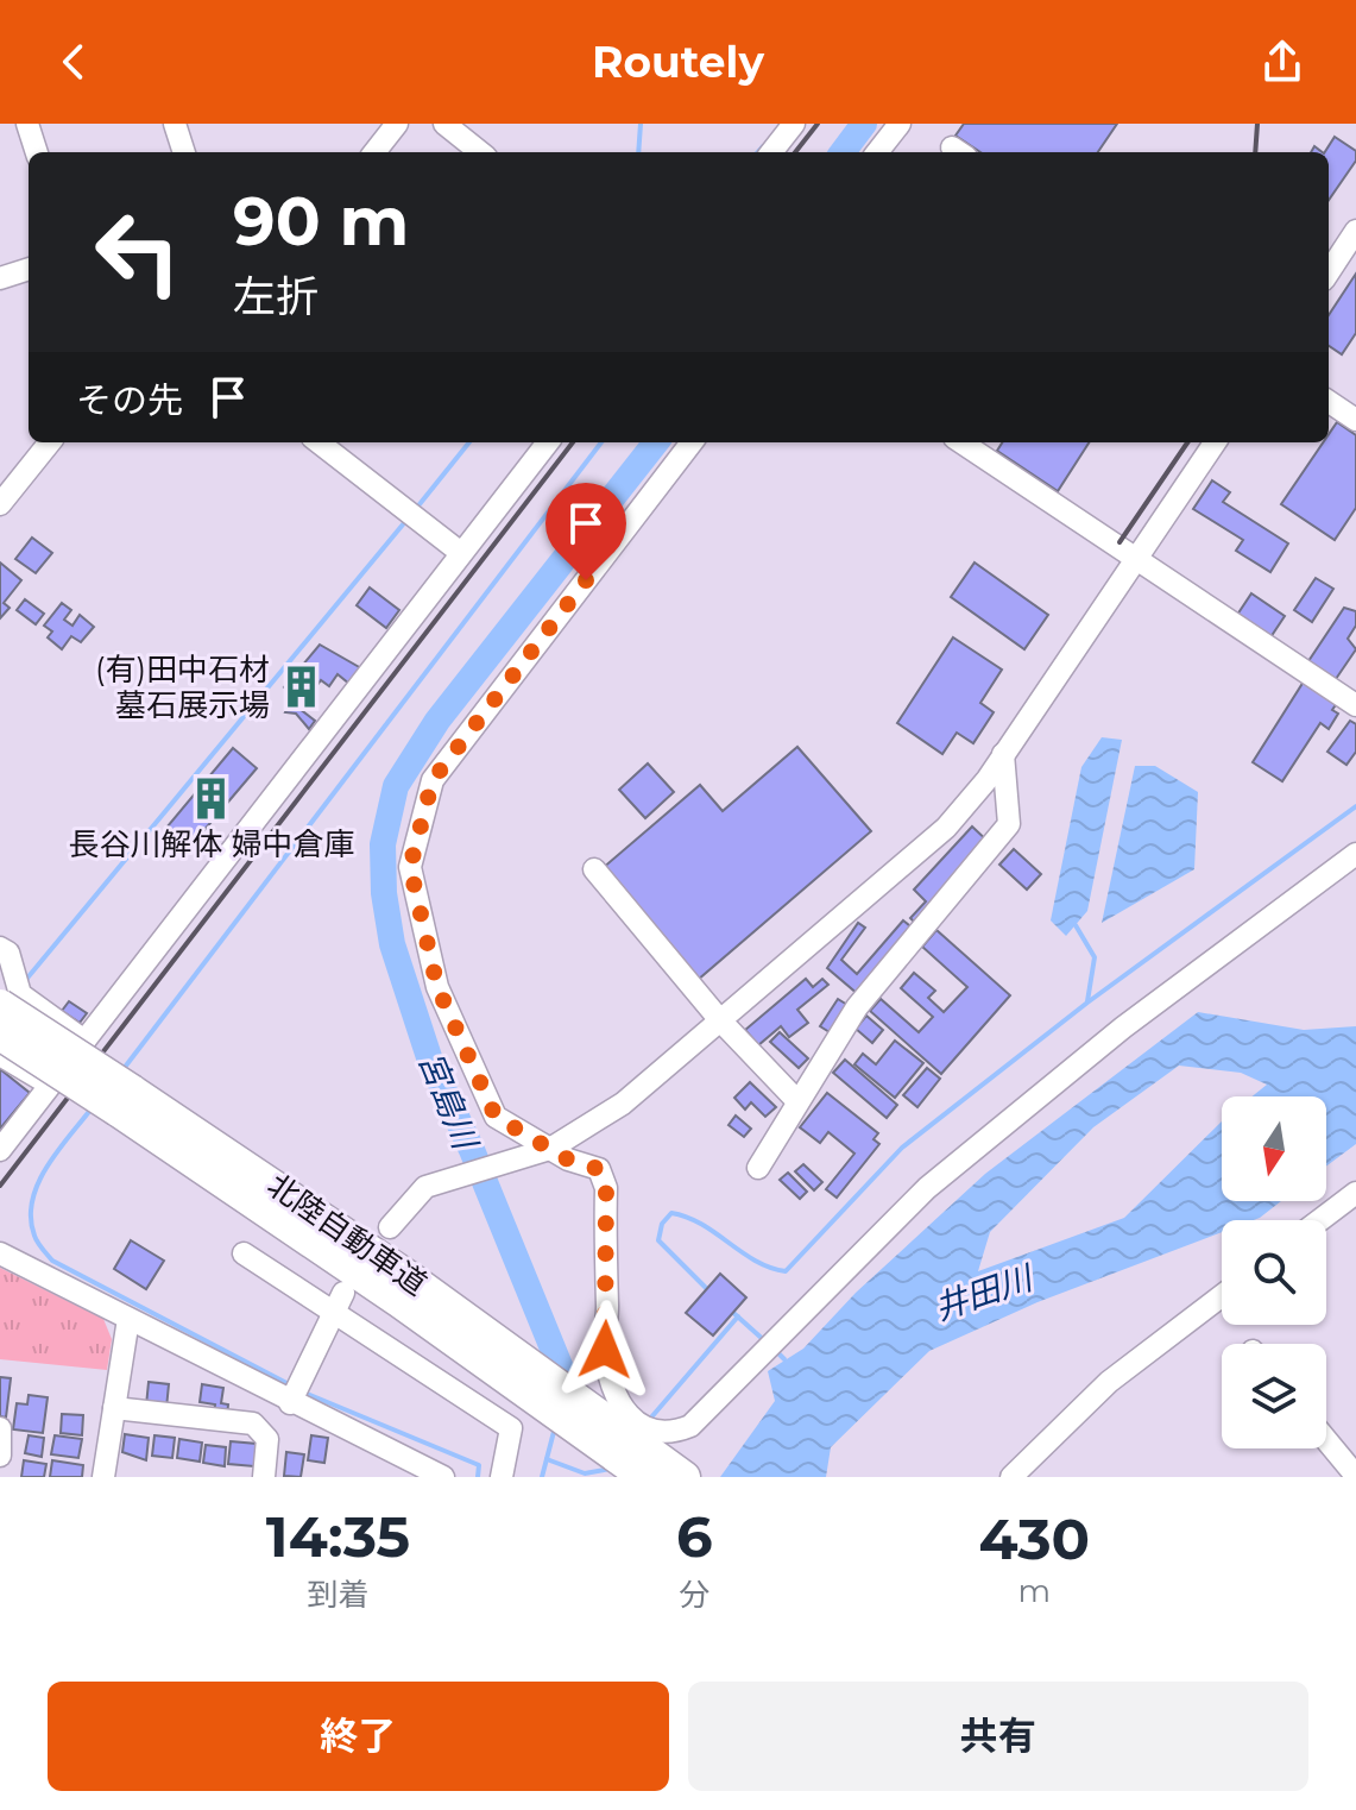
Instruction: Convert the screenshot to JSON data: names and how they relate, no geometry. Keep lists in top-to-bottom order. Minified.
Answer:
{"streets":{"highway":["北陸自動車道"]},"water":["宮島川","井田川"],"places":{"building":["(有)田中石材 墓石展示場","長谷川解体 婦中倉庫"]},"north":"bottom","page":{"header":"Routely","turn":["90 m","左折"],"then":"その先","eta":["14:35","到着","6","分","430","m"],"buttons":["終了","共有"]}}
